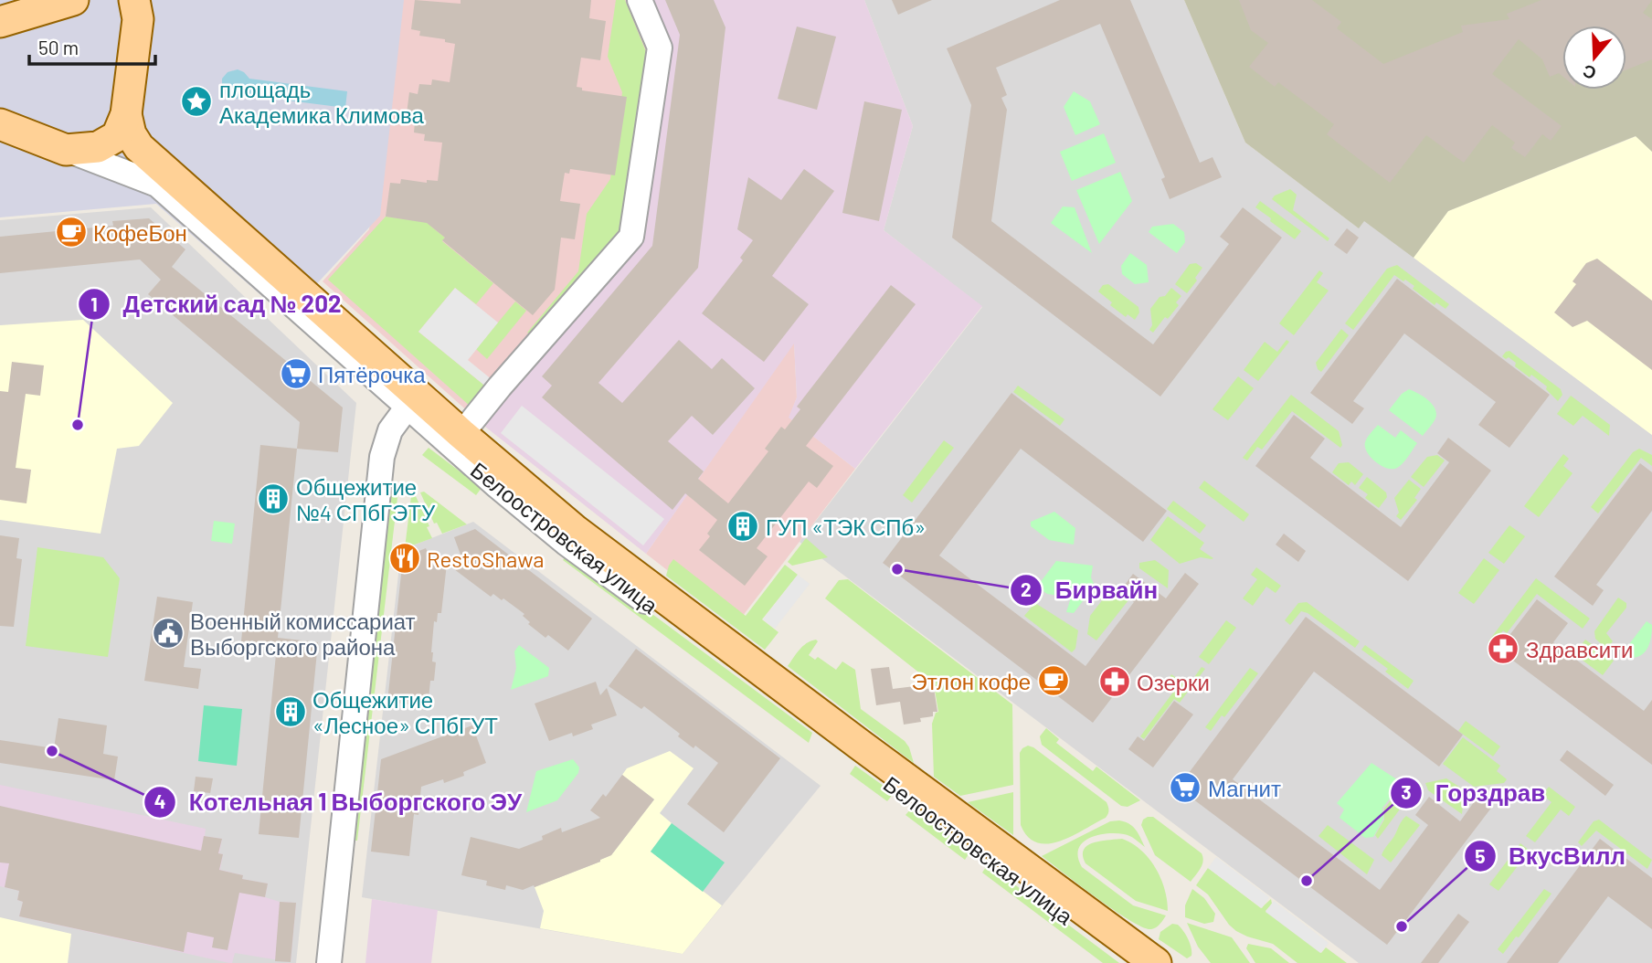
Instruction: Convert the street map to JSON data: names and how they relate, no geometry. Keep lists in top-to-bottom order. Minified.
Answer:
{"streets":{"main road":["Белоостровская улица"]},"places":{"place":["площадь Академика Климова"],"cafe":["КофеБон","Этлон кофе"],"supermarket":["Пятёрочка","Магнит"],"other":["Детский сад № 202","Бирвайн","Котельная 1 Выборгского ЭУ","Горздрав","ВкусВилл"],"building":["Общежитие №4 СПбГЭТУ","ГУП «ТЭК СПб»","Общежитие «Лесное» СПбГУТ"],"restaurant":["RestoShawa"],"public building":["Военный комиссариат Выборгского района"],"pharmacy":["Здравсити","Озерки"]},"scale_bar":"50 m","north":"bottom"}
